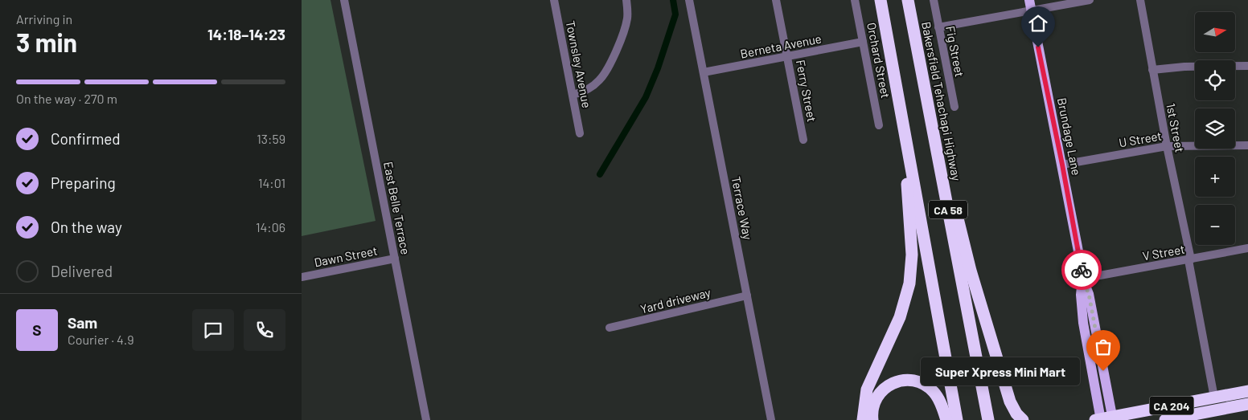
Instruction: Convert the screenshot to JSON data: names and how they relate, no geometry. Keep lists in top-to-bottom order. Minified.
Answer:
{"streets":{"highway":["Bakersfield Tehachapi Highway","CA 58","CA 204"],"main road":["Brundage Lane"],"street":["Berneta Avenue","Fig Street","Orchard Street","Townsley Avenue","Ferry Street","1st Street","U Street","East Belle Terrace","Terrace Way","V Street","Dawn Street","Yard driveway"]},"crossings":[["Berneta Avenue","Orchard Street"],["Berneta Avenue","Ferry Street"],["Berneta Avenue","Terrace Way"],["1st Street","U Street"],["1st Street","V Street"],["1st Street","CA 204"],["Brundage Lane","U Street"],["Brundage Lane","V Street"],["Brundage Lane","CA 204"],["East Belle Terrace","Dawn Street"],["Terrace Way","Yard driveway"]],"places":["Super Xpress Mini Mart"],"north":"right","page":{"heading":["3 min","Arriving in","14:18–14:23"],"panel":["Sam","Courier · 4.9"],"map_buttons":["+","−"],"bar":"On the way · 270 m","list":[["Confirmed","13:59"],["Preparing","14:01"],["On the way","14:06"],"Delivered"],"round":"S","bubble":"Super Xpress Mini Mart"}}
